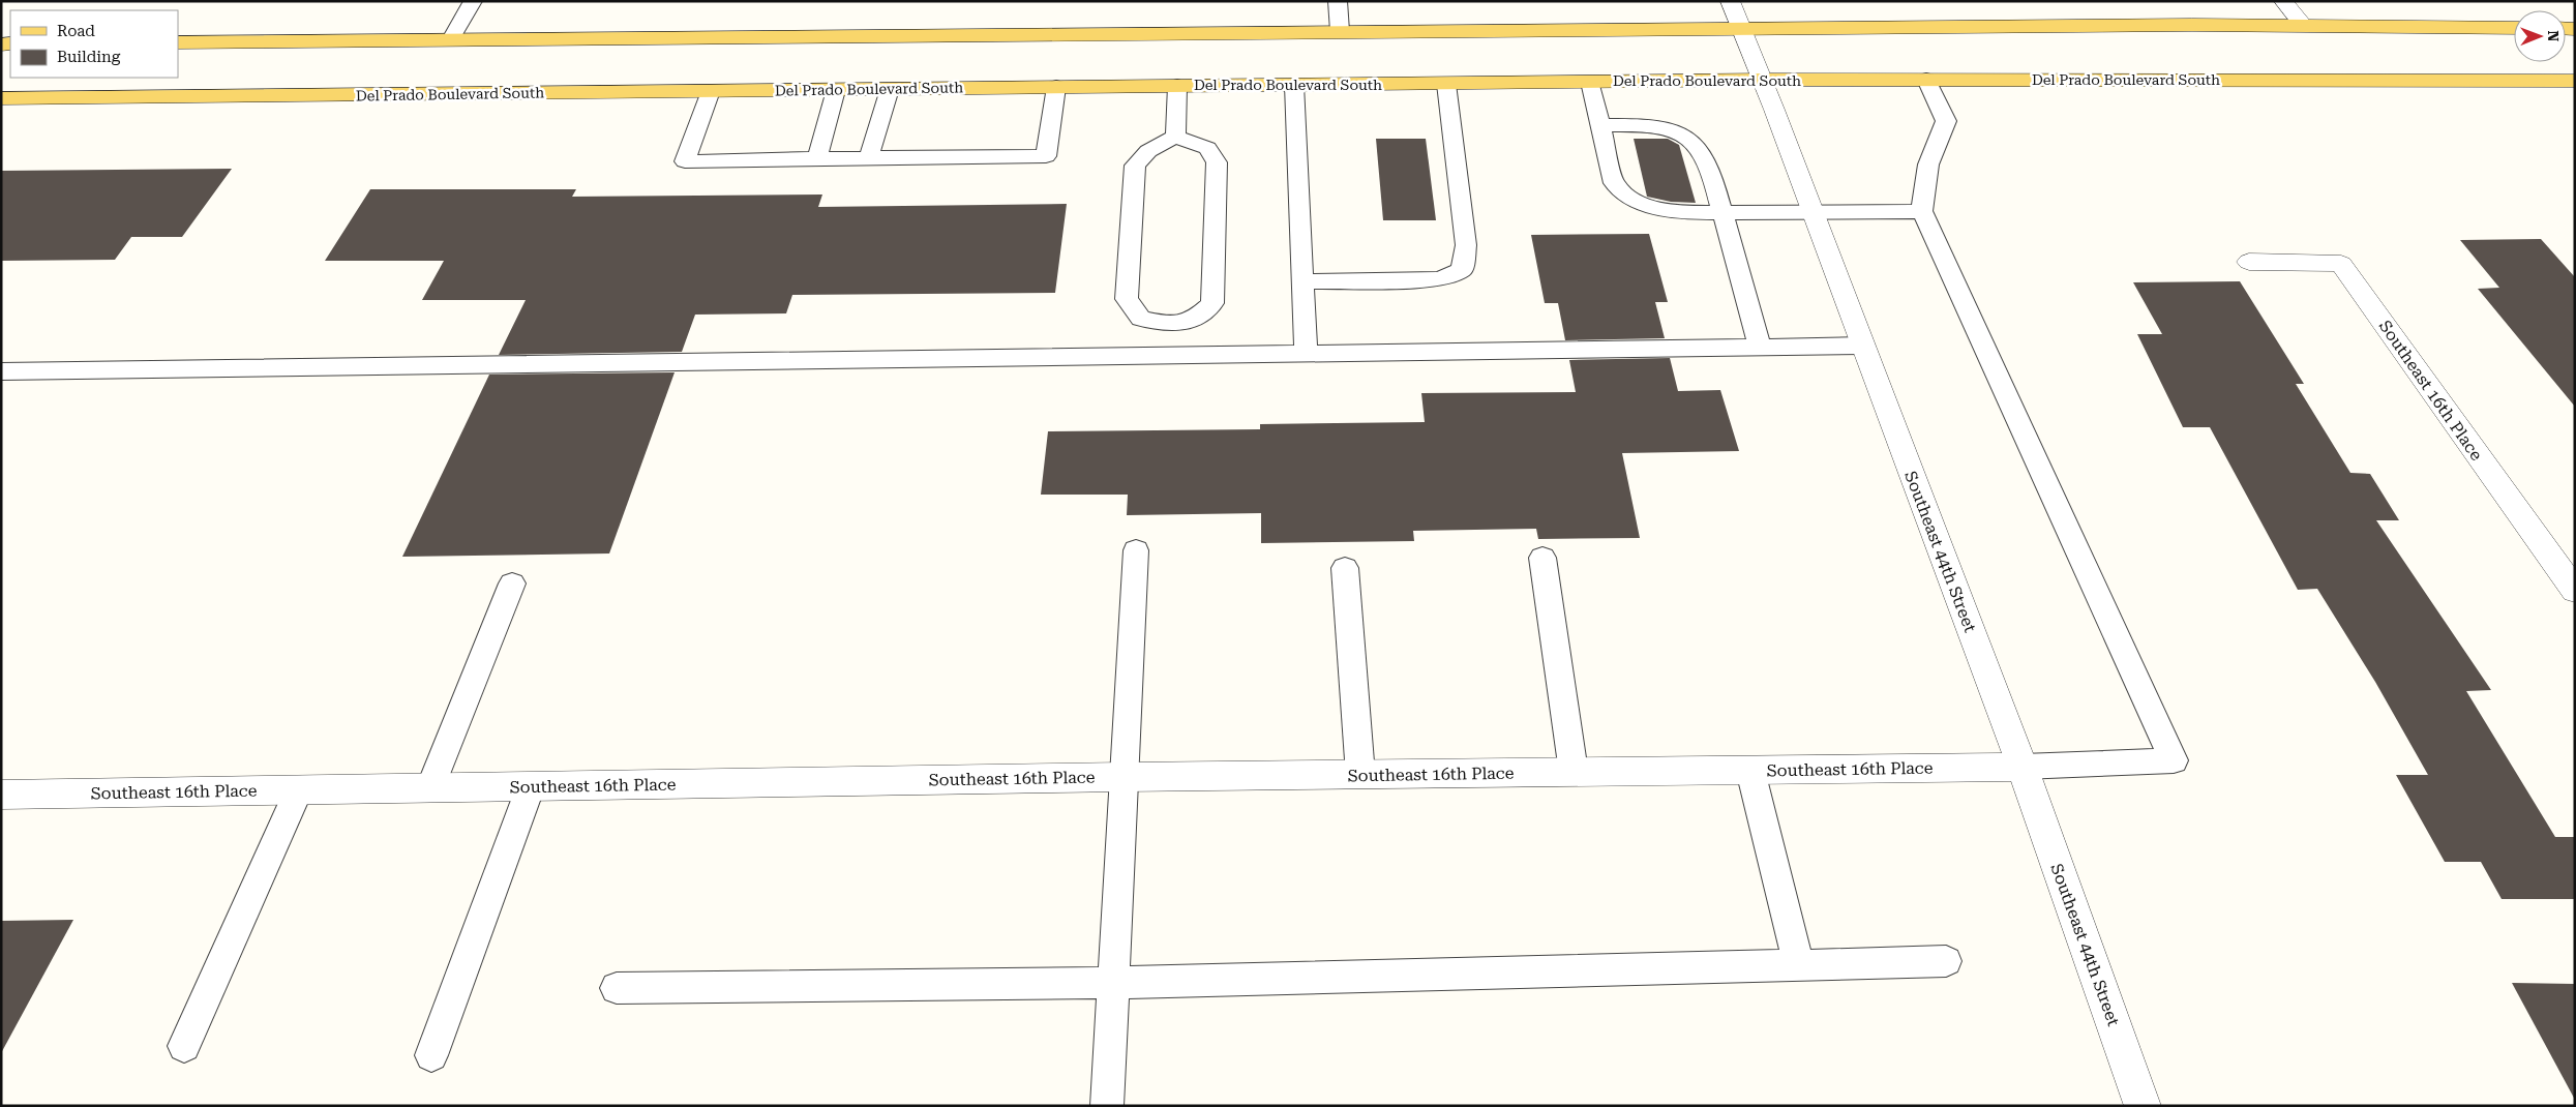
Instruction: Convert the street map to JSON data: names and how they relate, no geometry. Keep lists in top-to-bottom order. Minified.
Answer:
{"streets":{"main road":["Del Prado Boulevard South"],"street":["Southeast 16th Place","Southeast 44th Street"]},"crossings":[["Del Prado Boulevard South","Southeast 44th Street"],["Southeast 16th Place","Southeast 44th Street"]],"legend":["Road","Building"],"north":"right"}
